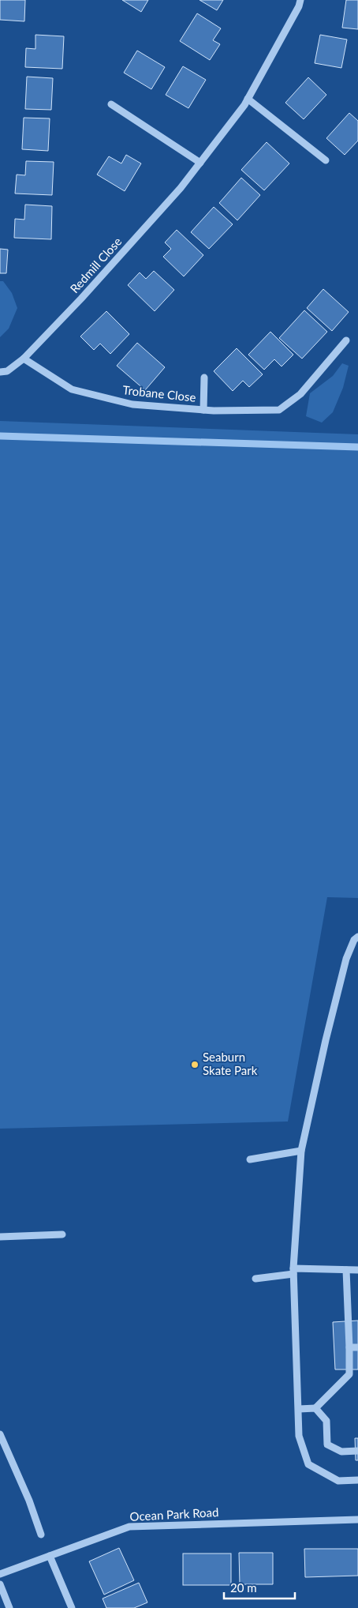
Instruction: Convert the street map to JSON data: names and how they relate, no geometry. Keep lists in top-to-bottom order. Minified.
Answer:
{"streets":{"street":["Redmill Close","Trobane Close","Ocean Park Road"]},"crossings":[["Redmill Close","Trobane Close"]],"places":["Seaburn Skate Park"],"scale_bar":"20 m"}
